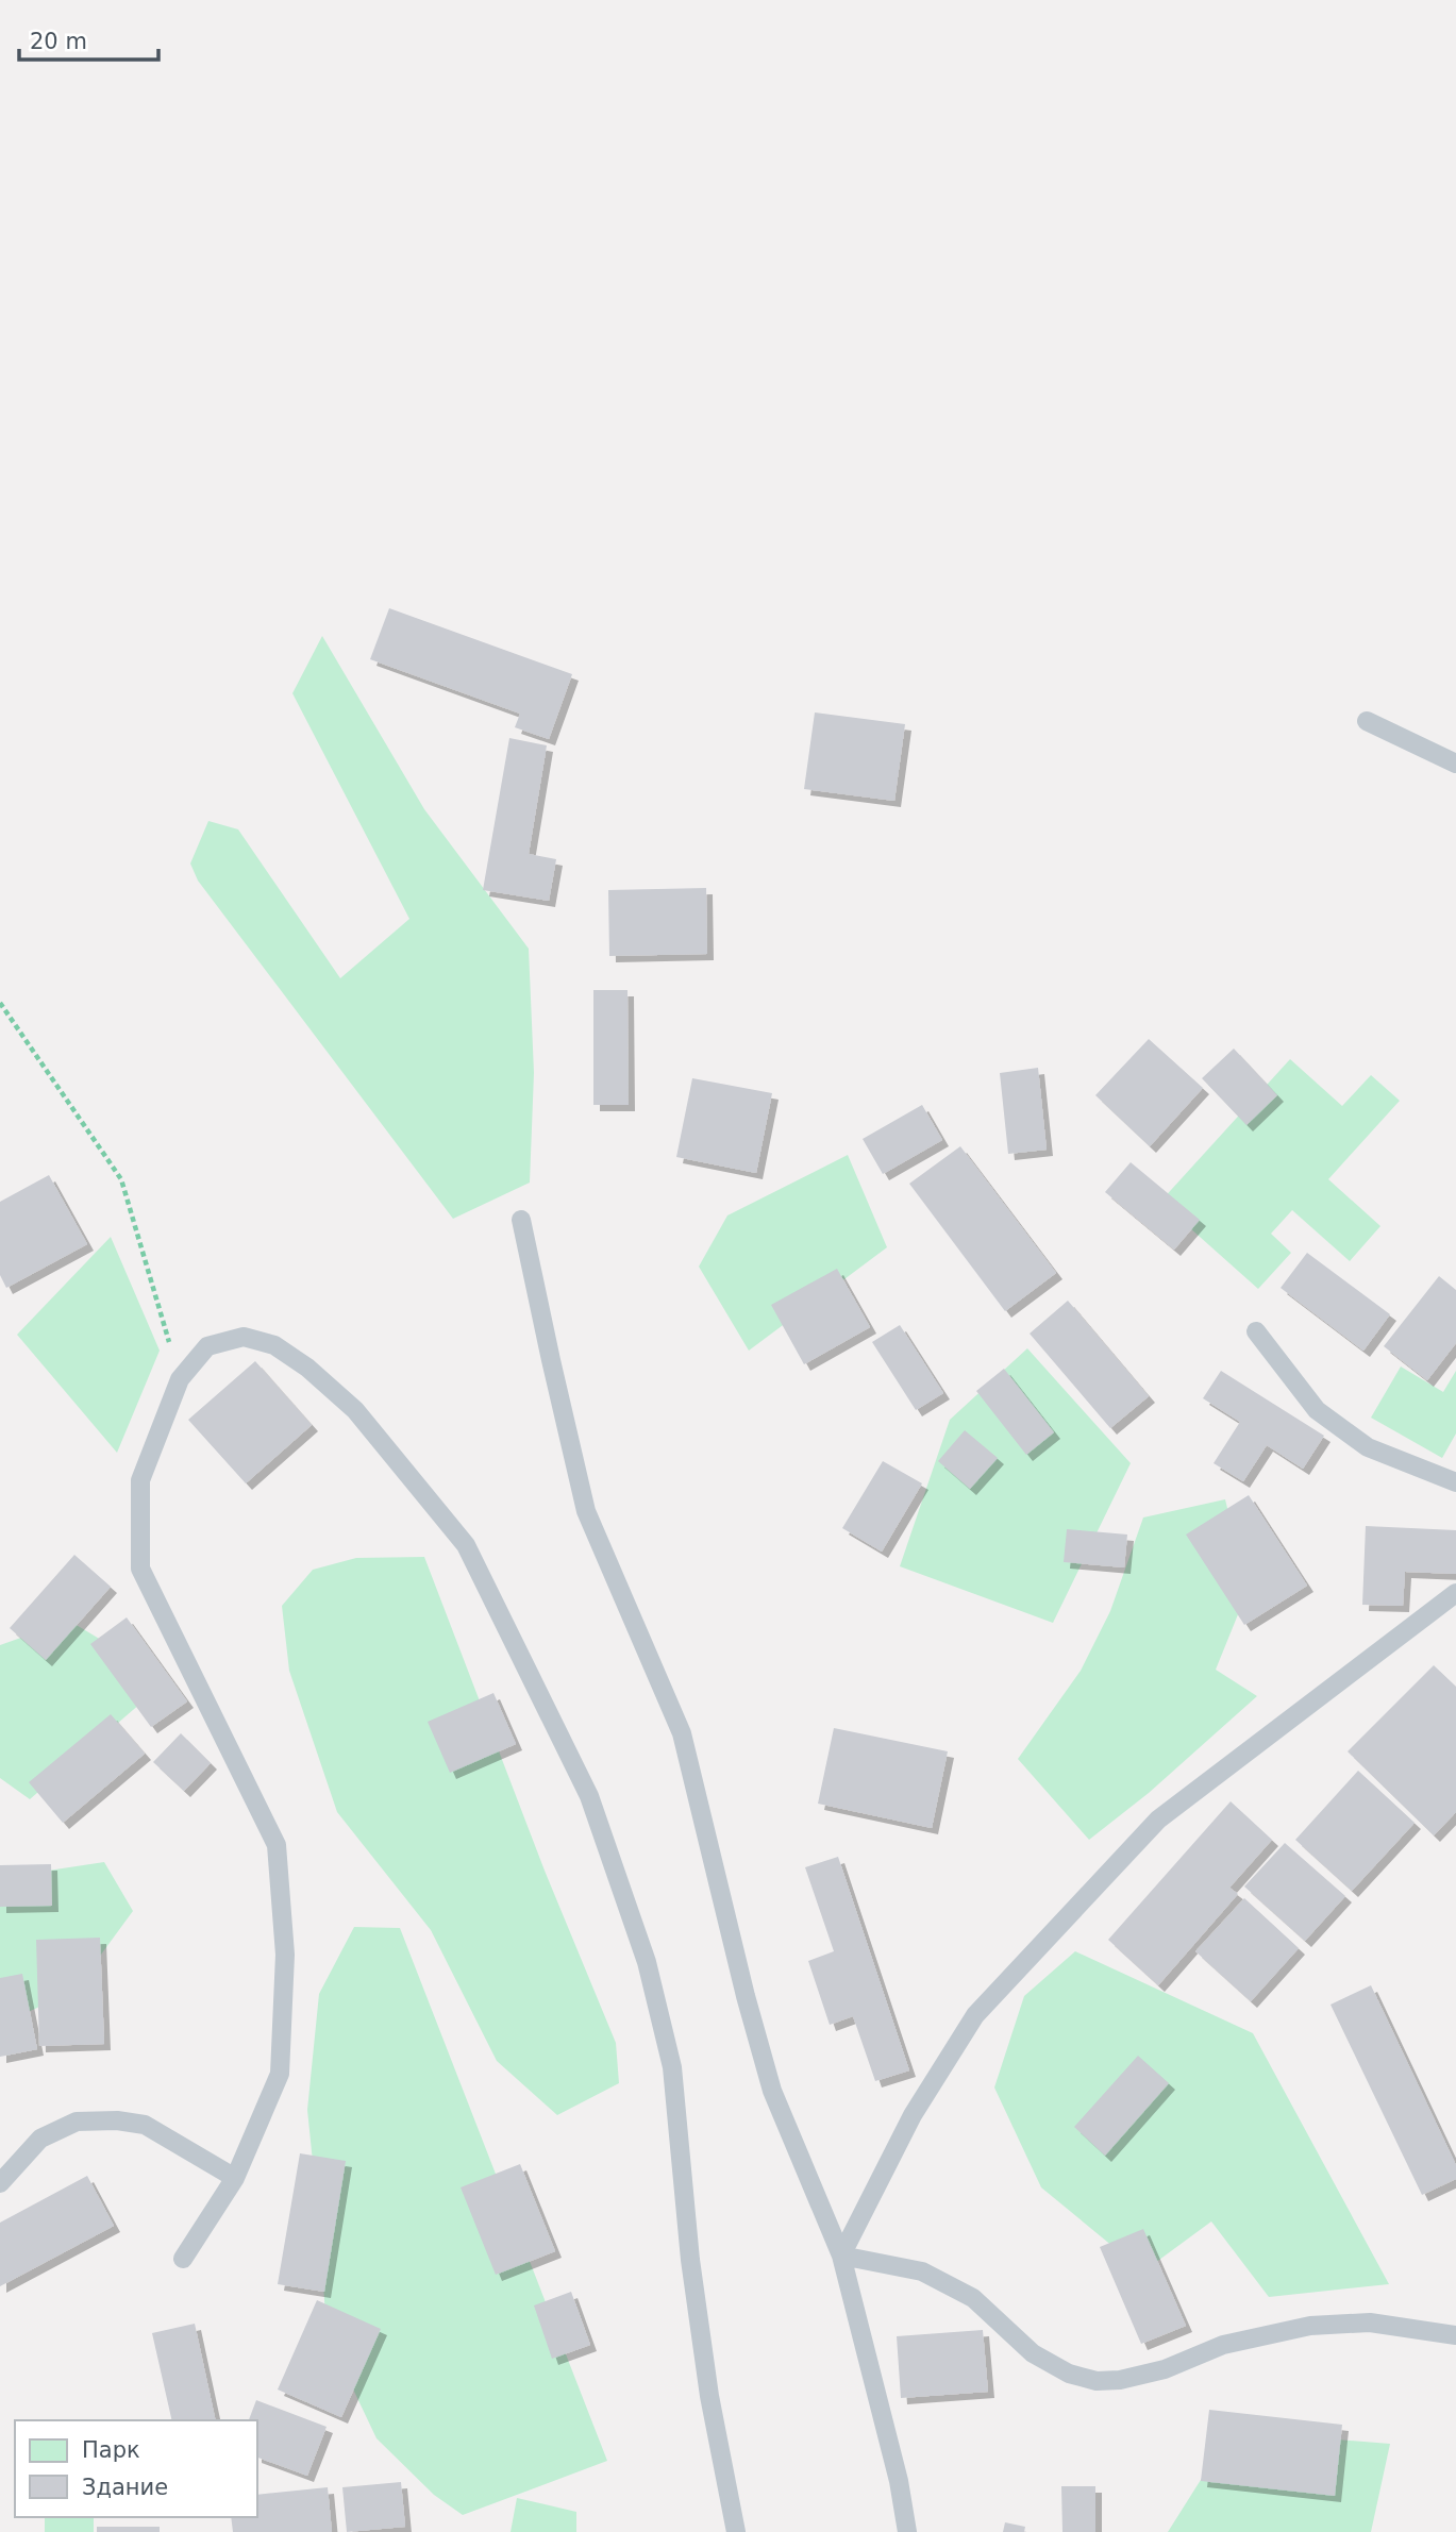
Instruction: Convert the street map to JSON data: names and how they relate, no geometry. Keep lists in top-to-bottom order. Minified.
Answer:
{"legend":["Парк","Здание"],"scale_bar":"20 m"}
